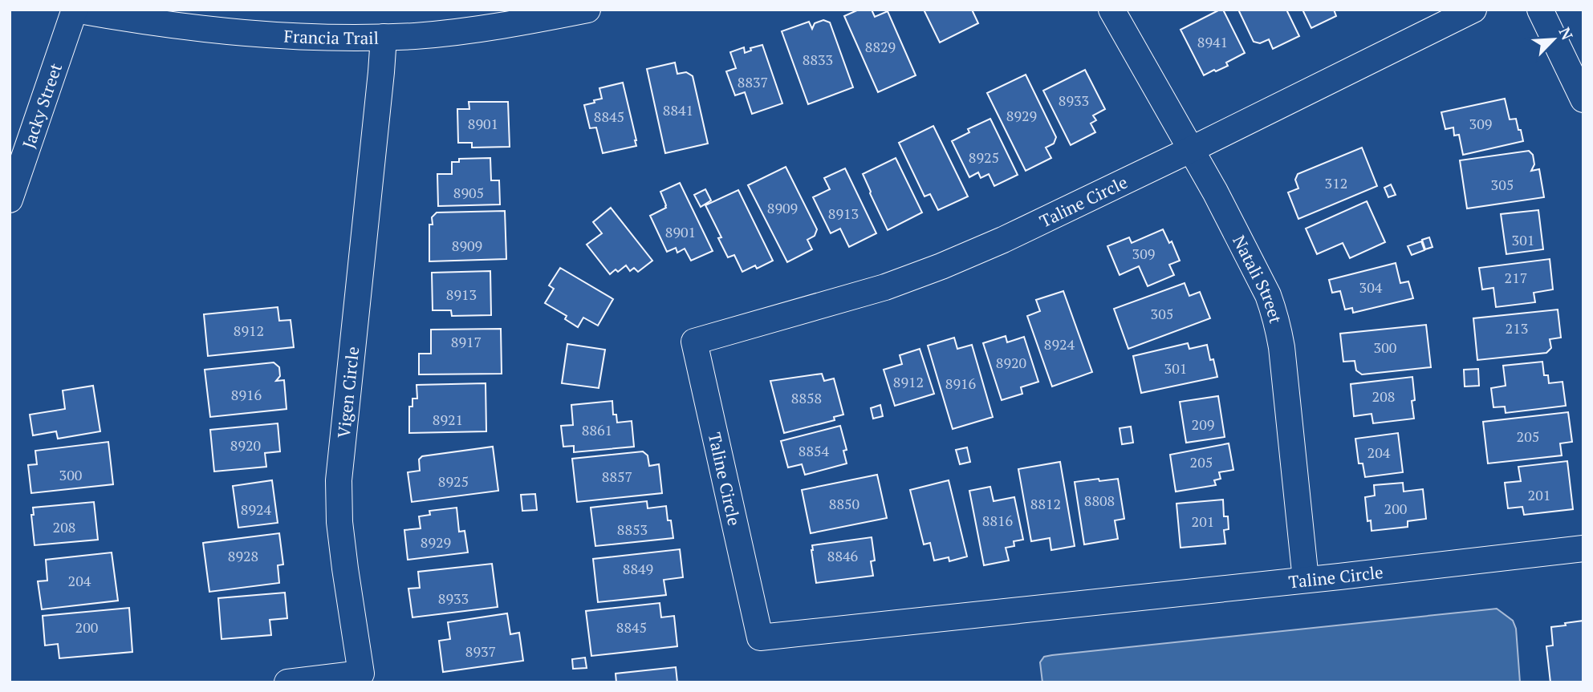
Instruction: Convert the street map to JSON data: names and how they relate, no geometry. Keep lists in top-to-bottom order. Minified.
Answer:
{"streets":{"street":["Francia Trail","Jacky Street","Taline Circle","Natali Street","Vigen Circle"]},"crossings":[["Francia Trail","Jacky Street"],["Francia Trail","Vigen Circle"],["Taline Circle","Natali Street"]],"house_numbers":["8941","8829","8833","8837","8933","8841","8929","8845","8901","309","8925","312","305","8905","8909","8913","8901","301","8909","309","217","304","8913","305","213","8912","8917","8924","300","8920","301","8912","8916","8916","208","8858","8921","209","8861","205","8920","8854","204","205","300","8857","8925","201","8808","8850","8812","200","8924","8816","201","208","8853","8929","8928","8846","8849","204","8933","200","8845","8937"],"north":"top right"}
